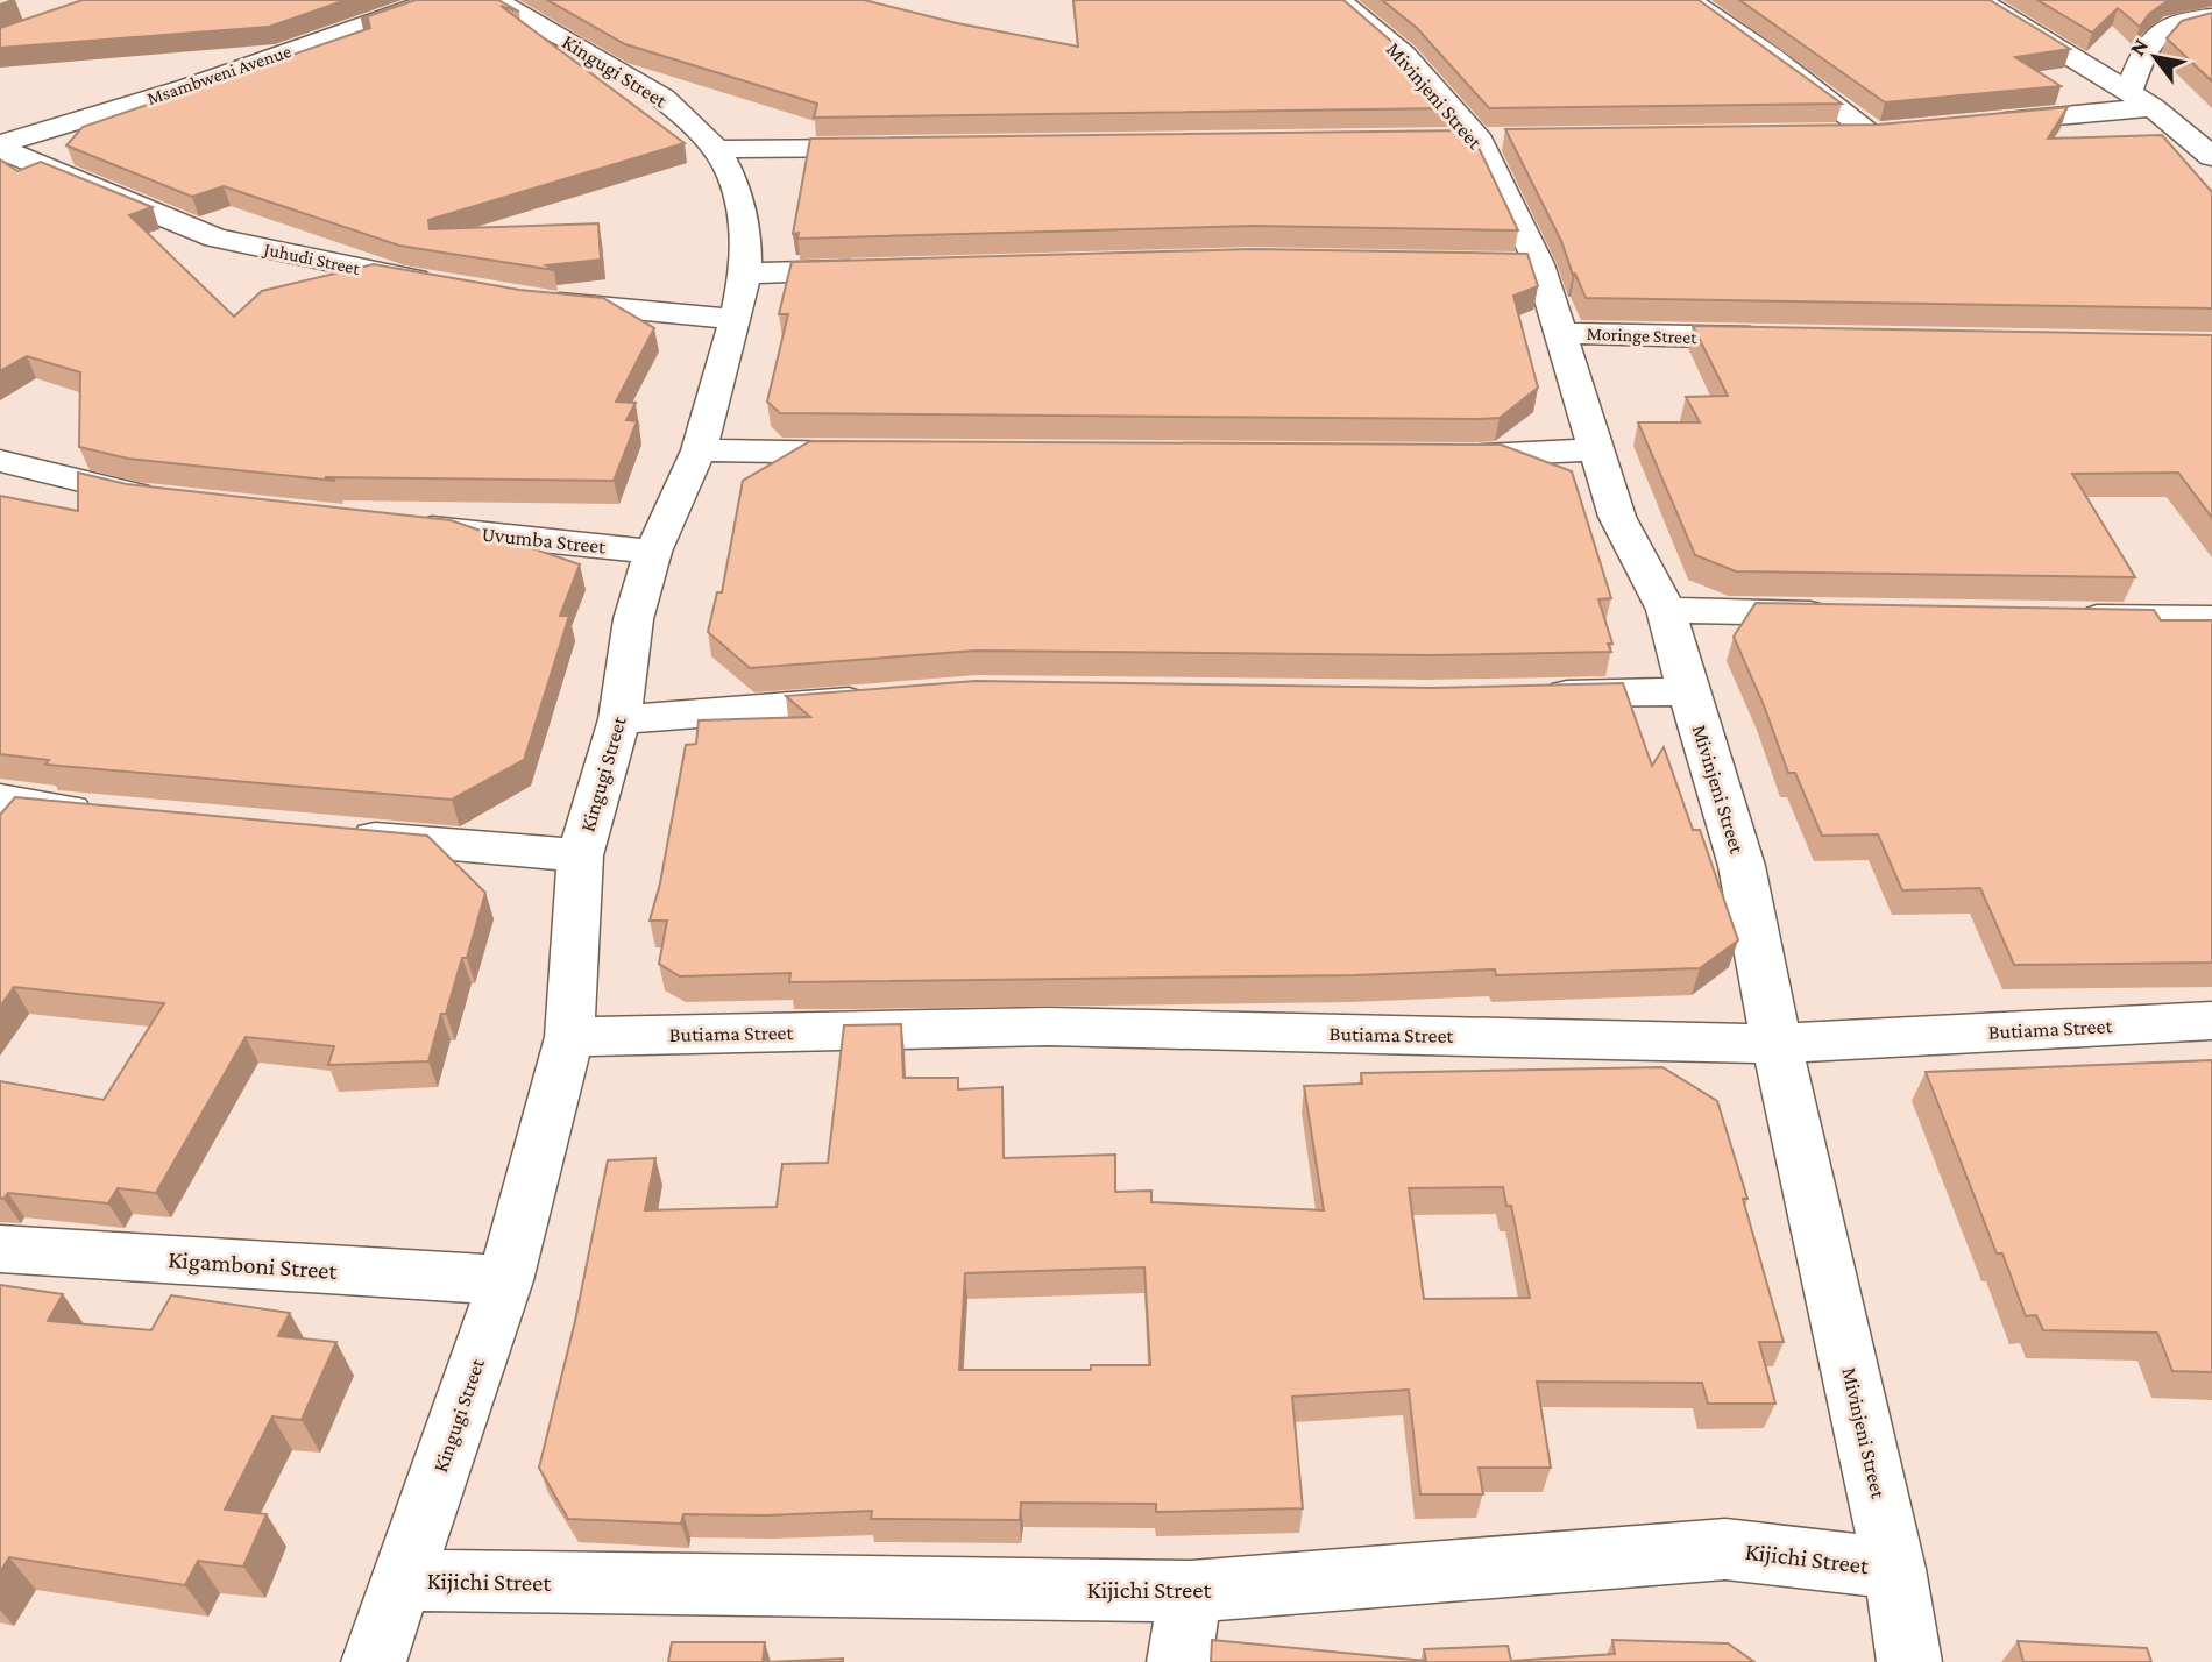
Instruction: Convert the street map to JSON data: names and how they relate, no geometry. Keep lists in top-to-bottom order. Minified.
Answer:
{"streets":{"street":["Kingugi Street","Msambweni Avenue","Mivinjeni Street","Juhudi Street","Moringe Street","Uvumba Street","Butiama Street","Kigamboni Street","Kijichi Street"]},"crossings":[["Kingugi Street","Uvumba Street"],["Kingugi Street","Butiama Street"],["Kingugi Street","Kigamboni Street"],["Kingugi Street","Kijichi Street"],["Msambweni Avenue","Juhudi Street"],["Mivinjeni Street","Moringe Street"],["Mivinjeni Street","Butiama Street"],["Mivinjeni Street","Kijichi Street"]],"north":"top left"}
